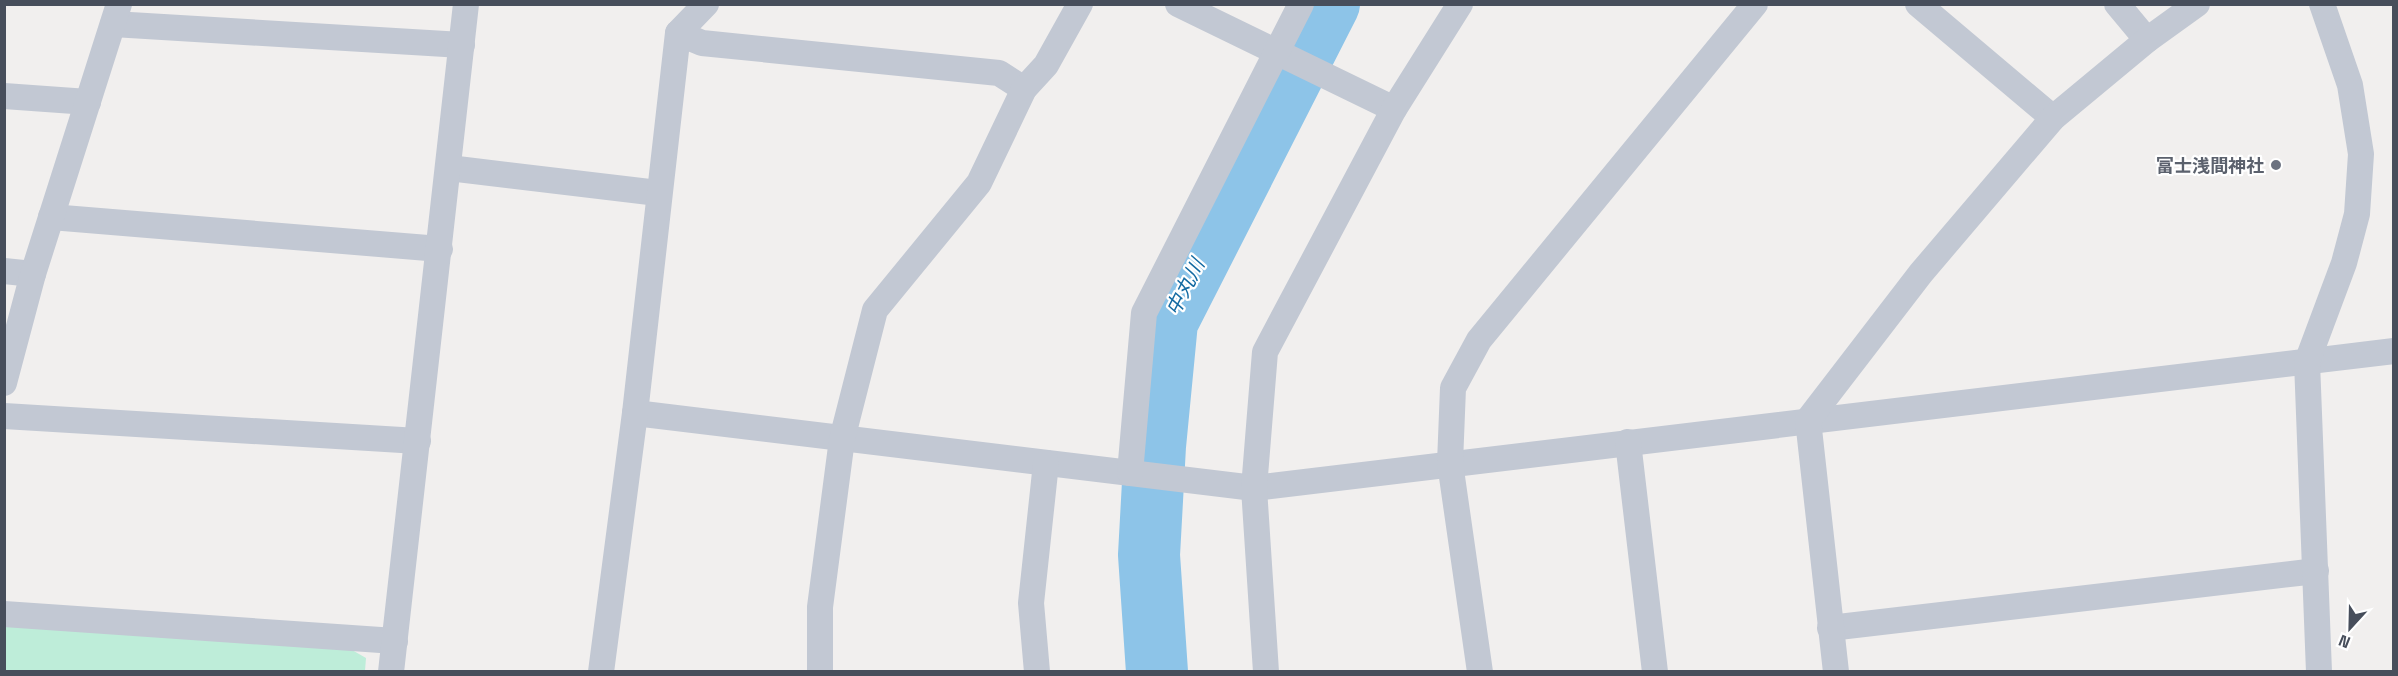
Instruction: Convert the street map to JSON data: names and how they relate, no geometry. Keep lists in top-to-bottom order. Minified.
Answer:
{"water":["中丸川"],"places":["富士浅間神社"],"north":"bottom"}
